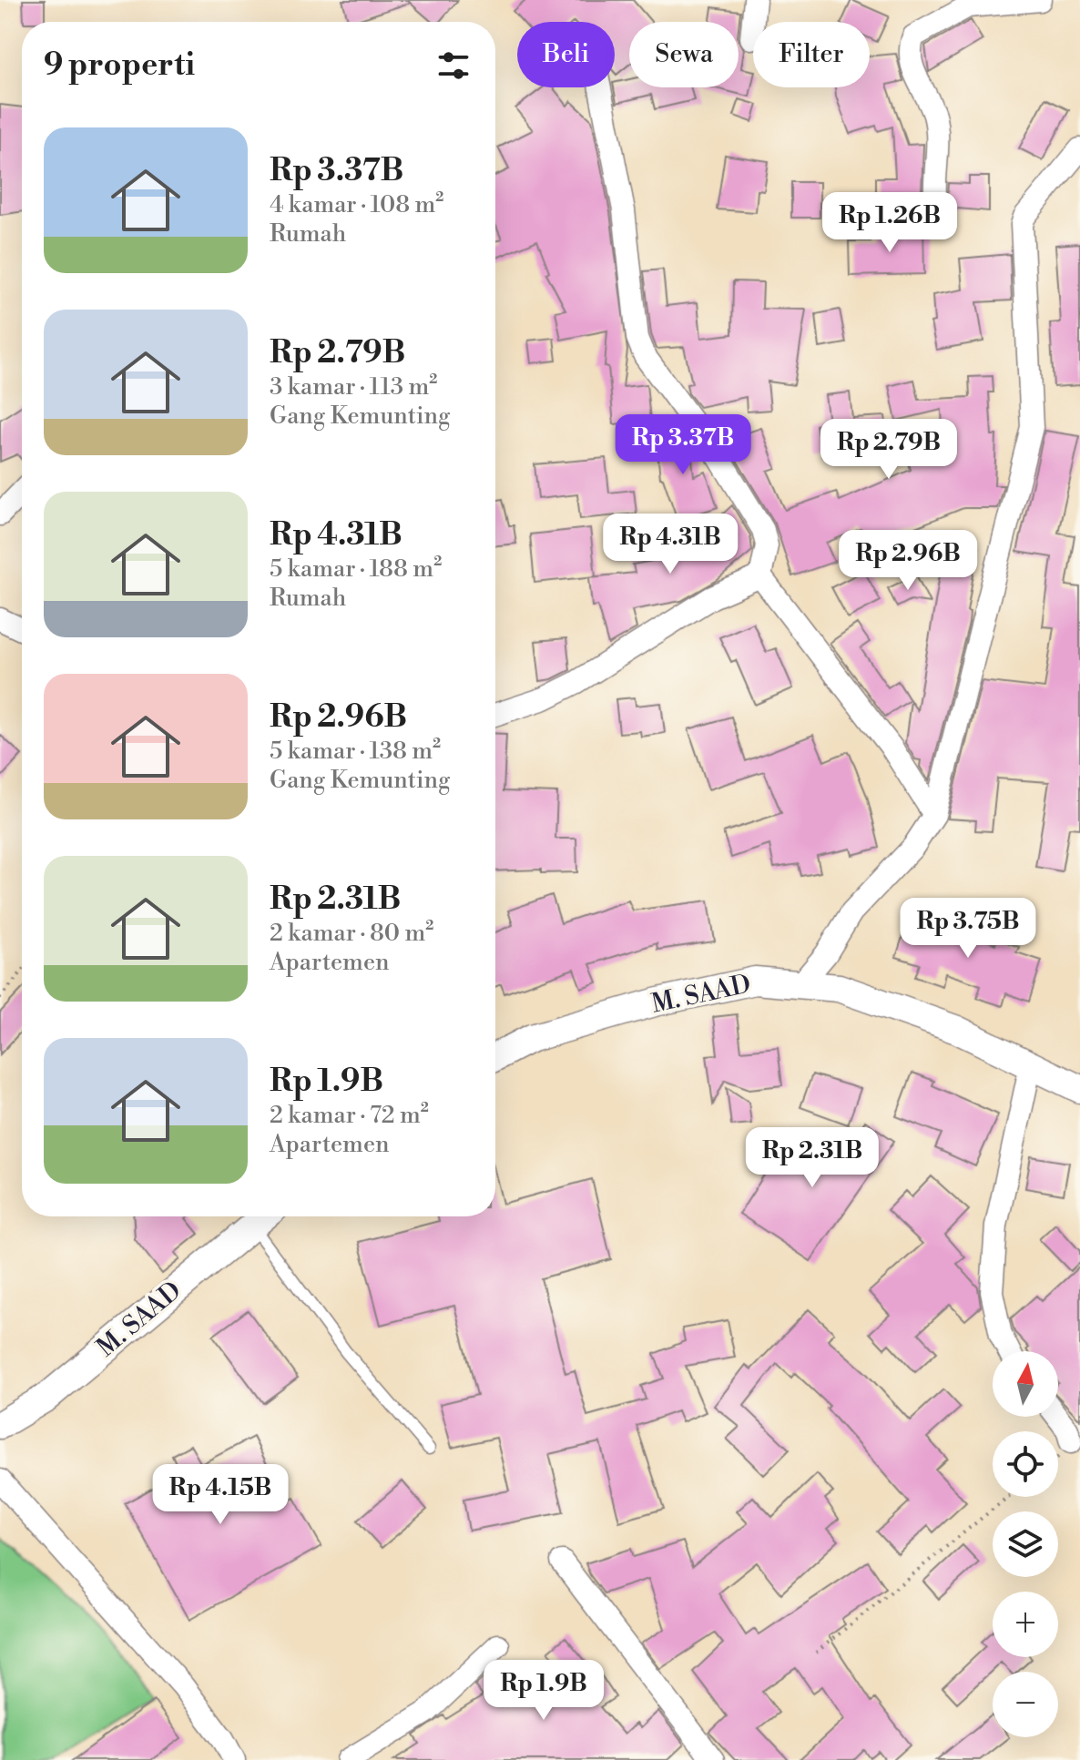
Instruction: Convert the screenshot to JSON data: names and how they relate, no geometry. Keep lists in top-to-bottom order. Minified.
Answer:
{"streets":{"street":["M. SAAD"]},"north":"top","page":{"chip":["Beli","Sewa","Filter"],"heading":"9 properti","list":[{"name":"Rp 3.37B","note":"4 kamar · 108 m² · Rumah"},{"name":"Rp 2.79B","note":"3 kamar · 113 m² · Gang Kemunting"},{"name":"Rp 4.31B","note":"5 kamar · 188 m² · Rumah"},{"name":"Rp 2.96B","note":"5 kamar · 138 m² · Gang Kemunting"},{"name":"Rp 2.31B","note":"2 kamar · 80 m² · Apartemen"},{"name":"Rp 1.9B","note":"2 kamar · 72 m² · Apartemen"}],"price":["Rp 1.26B","Rp 3.37B","Rp 2.79B","Rp 4.31B","Rp 2.96B","Rp 3.75B","Rp 2.31B","Rp 4.15B","Rp 1.9B"],"map_buttons":["+","−"]}}
